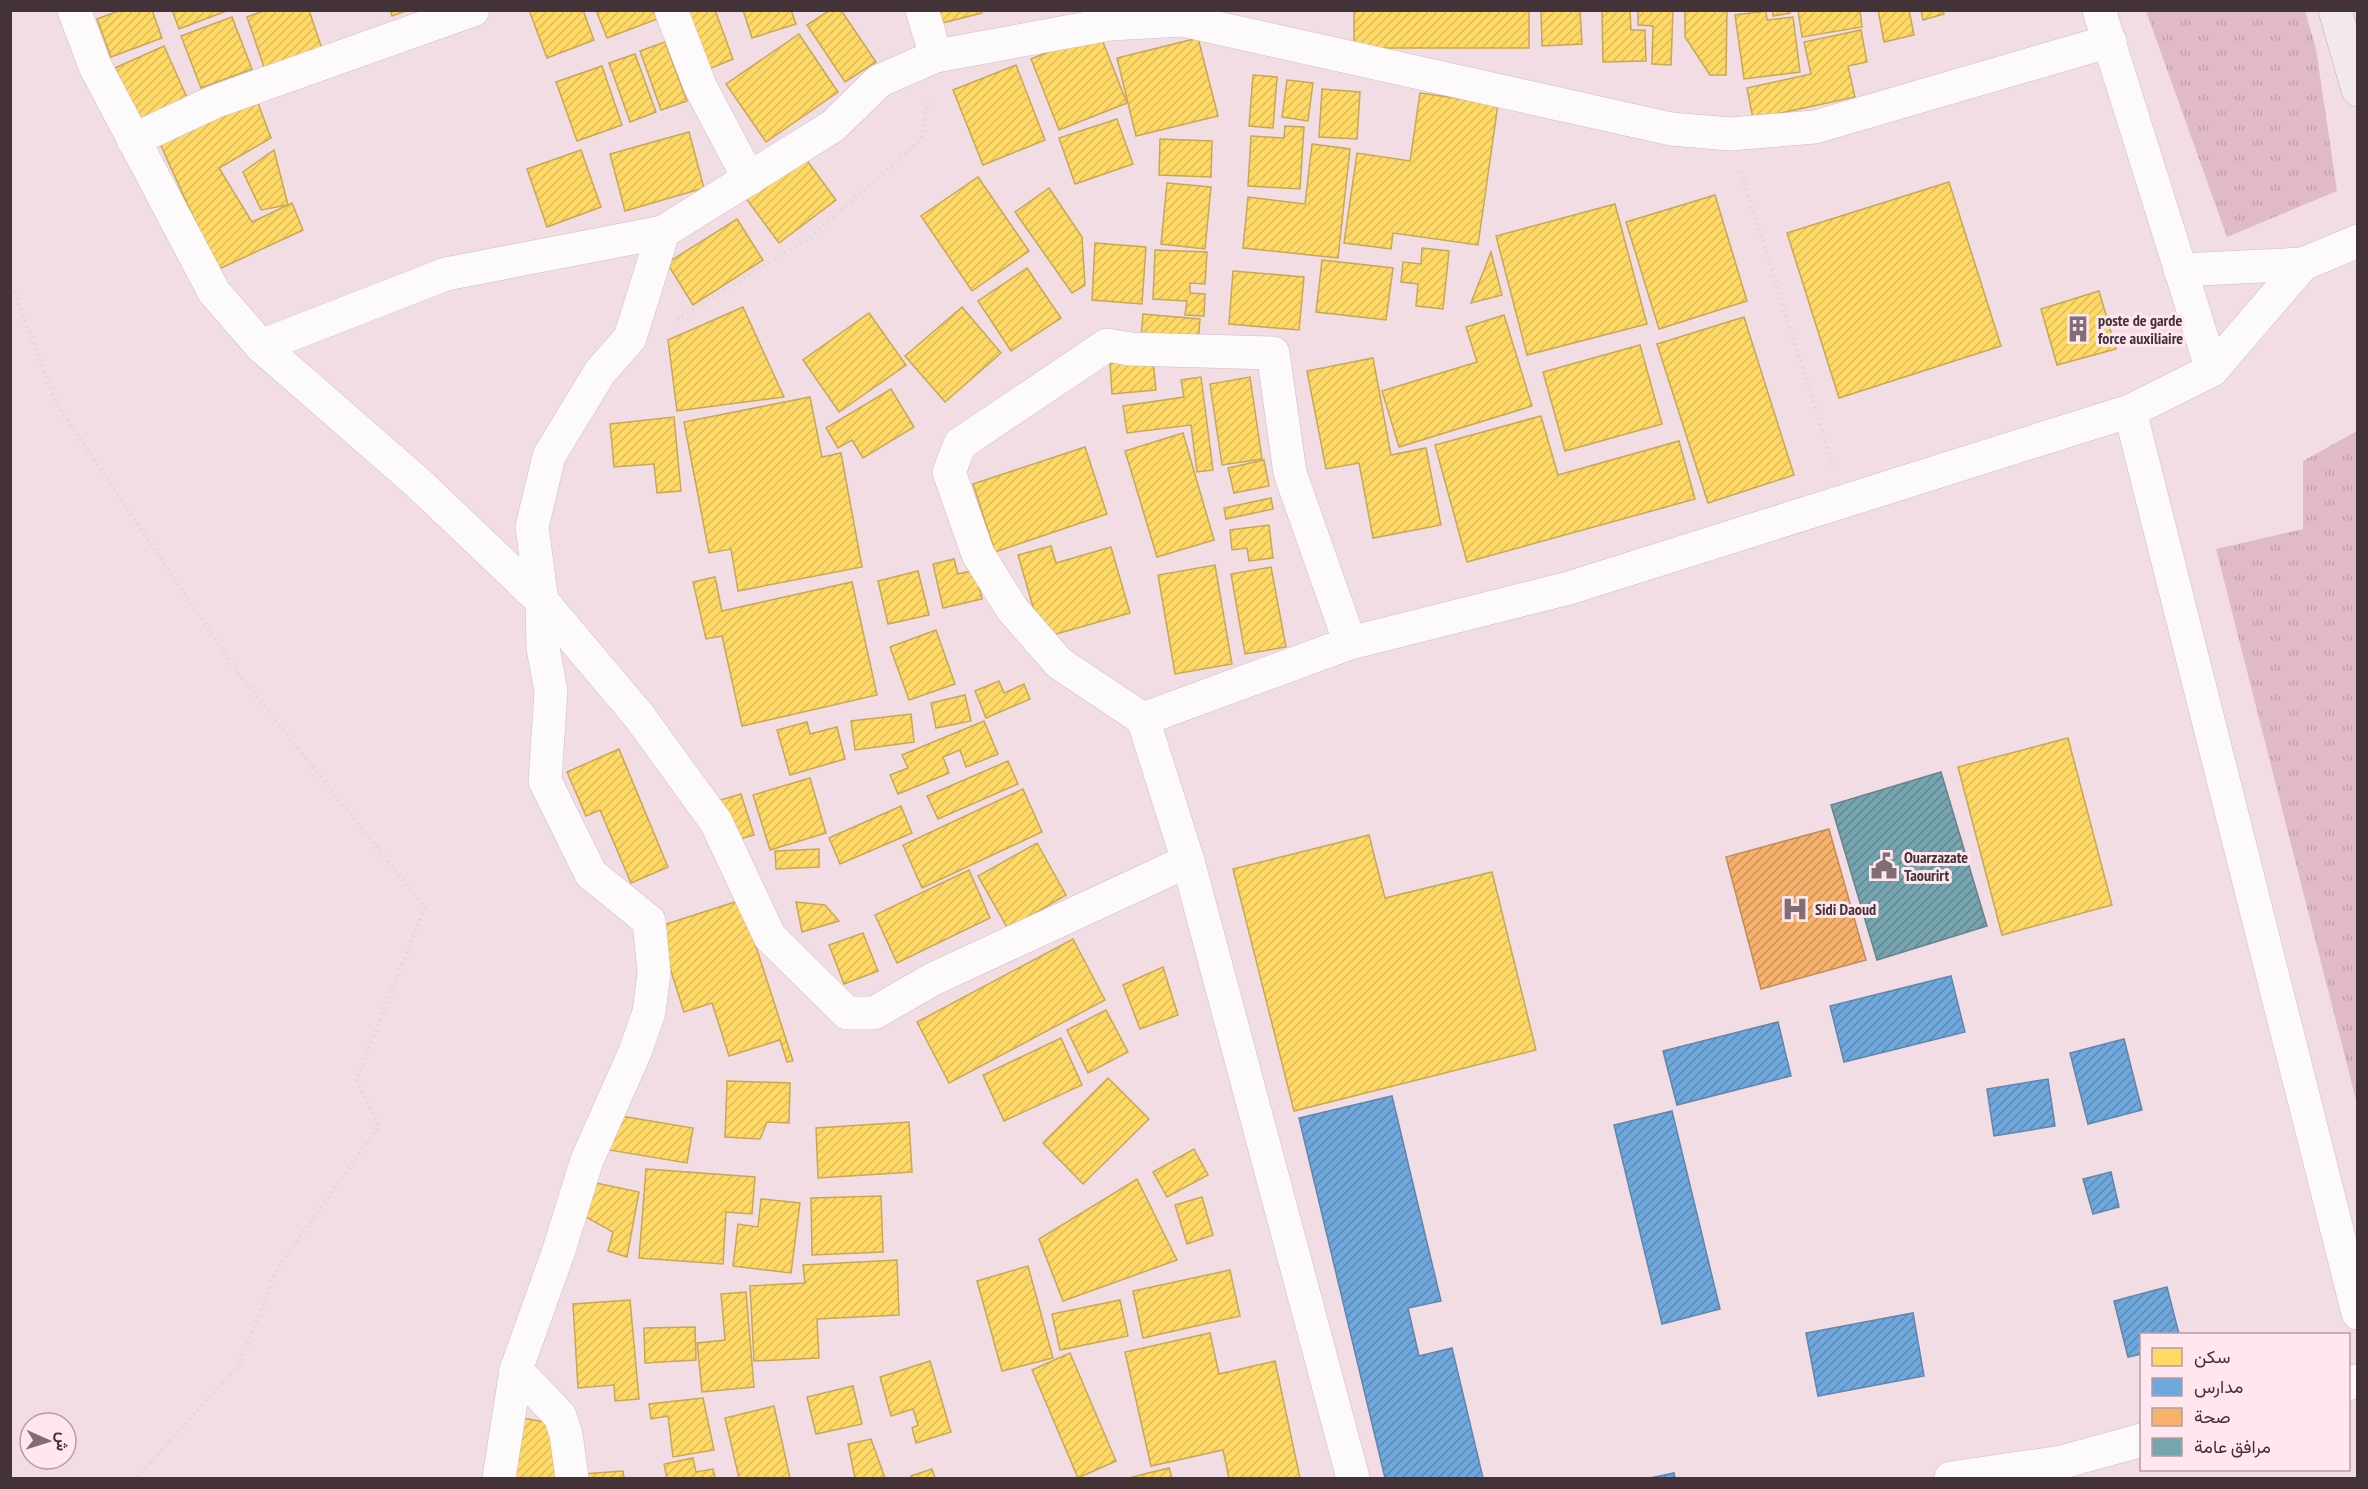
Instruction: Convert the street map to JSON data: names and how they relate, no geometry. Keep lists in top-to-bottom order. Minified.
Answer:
{"places":{"building":["poste de garde force auxiliaire"],"public building":["Ouarzazate Taourirt"],"hospital":["Sidi Daoud"]},"legend":["سكن","مدارس","صحة","مرافق عامة"],"north":"right"}
